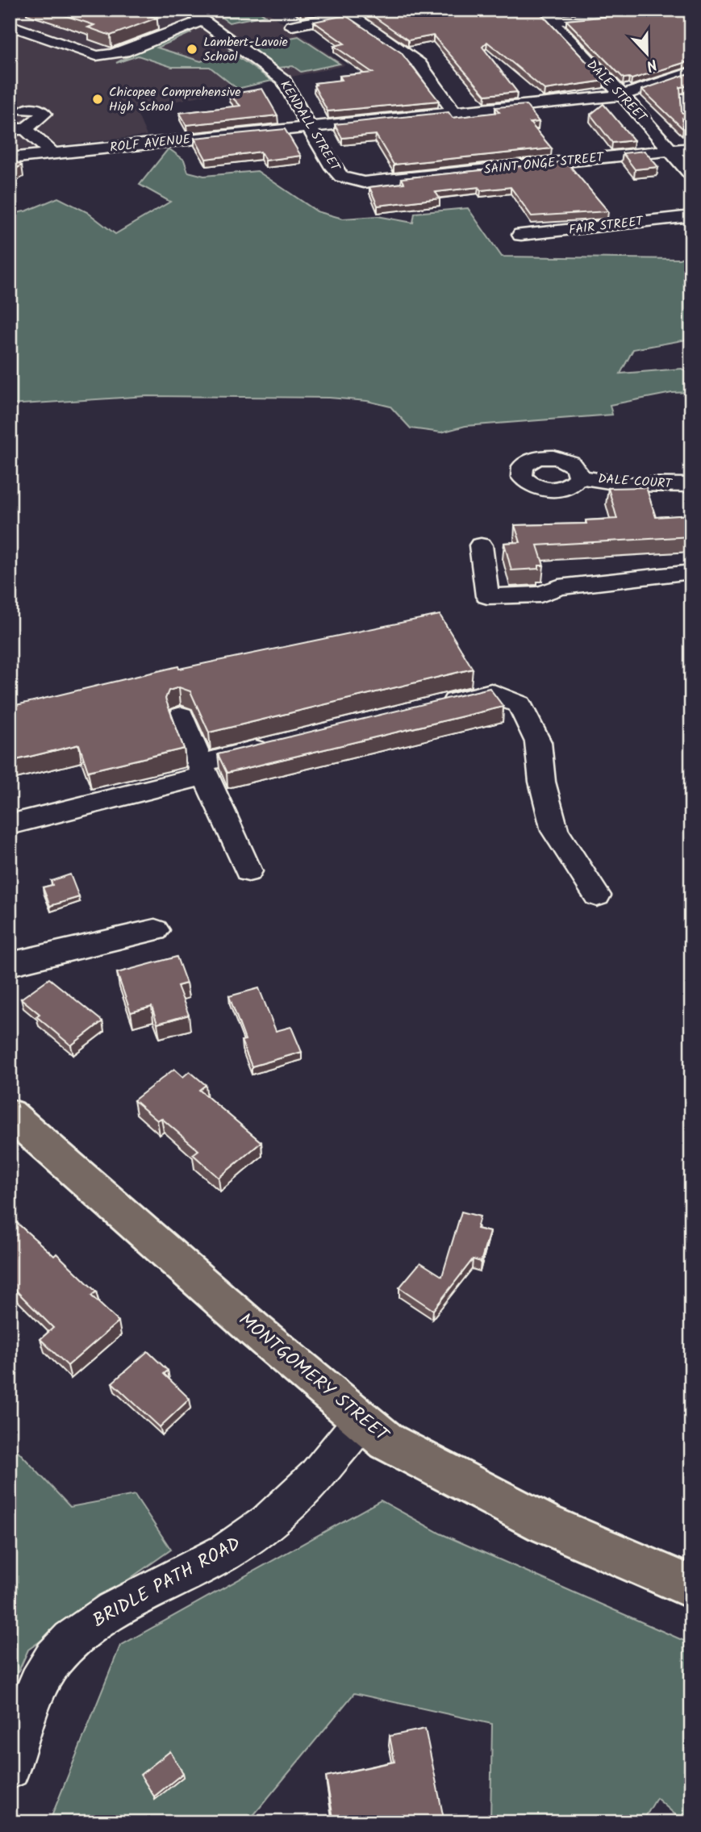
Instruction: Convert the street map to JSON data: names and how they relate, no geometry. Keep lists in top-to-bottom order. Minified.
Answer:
{"streets":{"main road":["MONTGOMERY STREET"],"street":["DALE STREET","KENDALL STREET","ROLF AVENUE","SAINT ONGE STREET","FAIR STREET","DALE COURT","BRIDLE PATH ROAD"]},"crossings":[["DALE STREET","ROLF AVENUE"],["DALE STREET","SAINT ONGE STREET"],["KENDALL STREET","ROLF AVENUE"],["KENDALL STREET","SAINT ONGE STREET"],["MONTGOMERY STREET","BRIDLE PATH ROAD"]],"places":["Lambert-Lavoie School","Chicopee Comprehensive High School"],"north":"bottom"}
